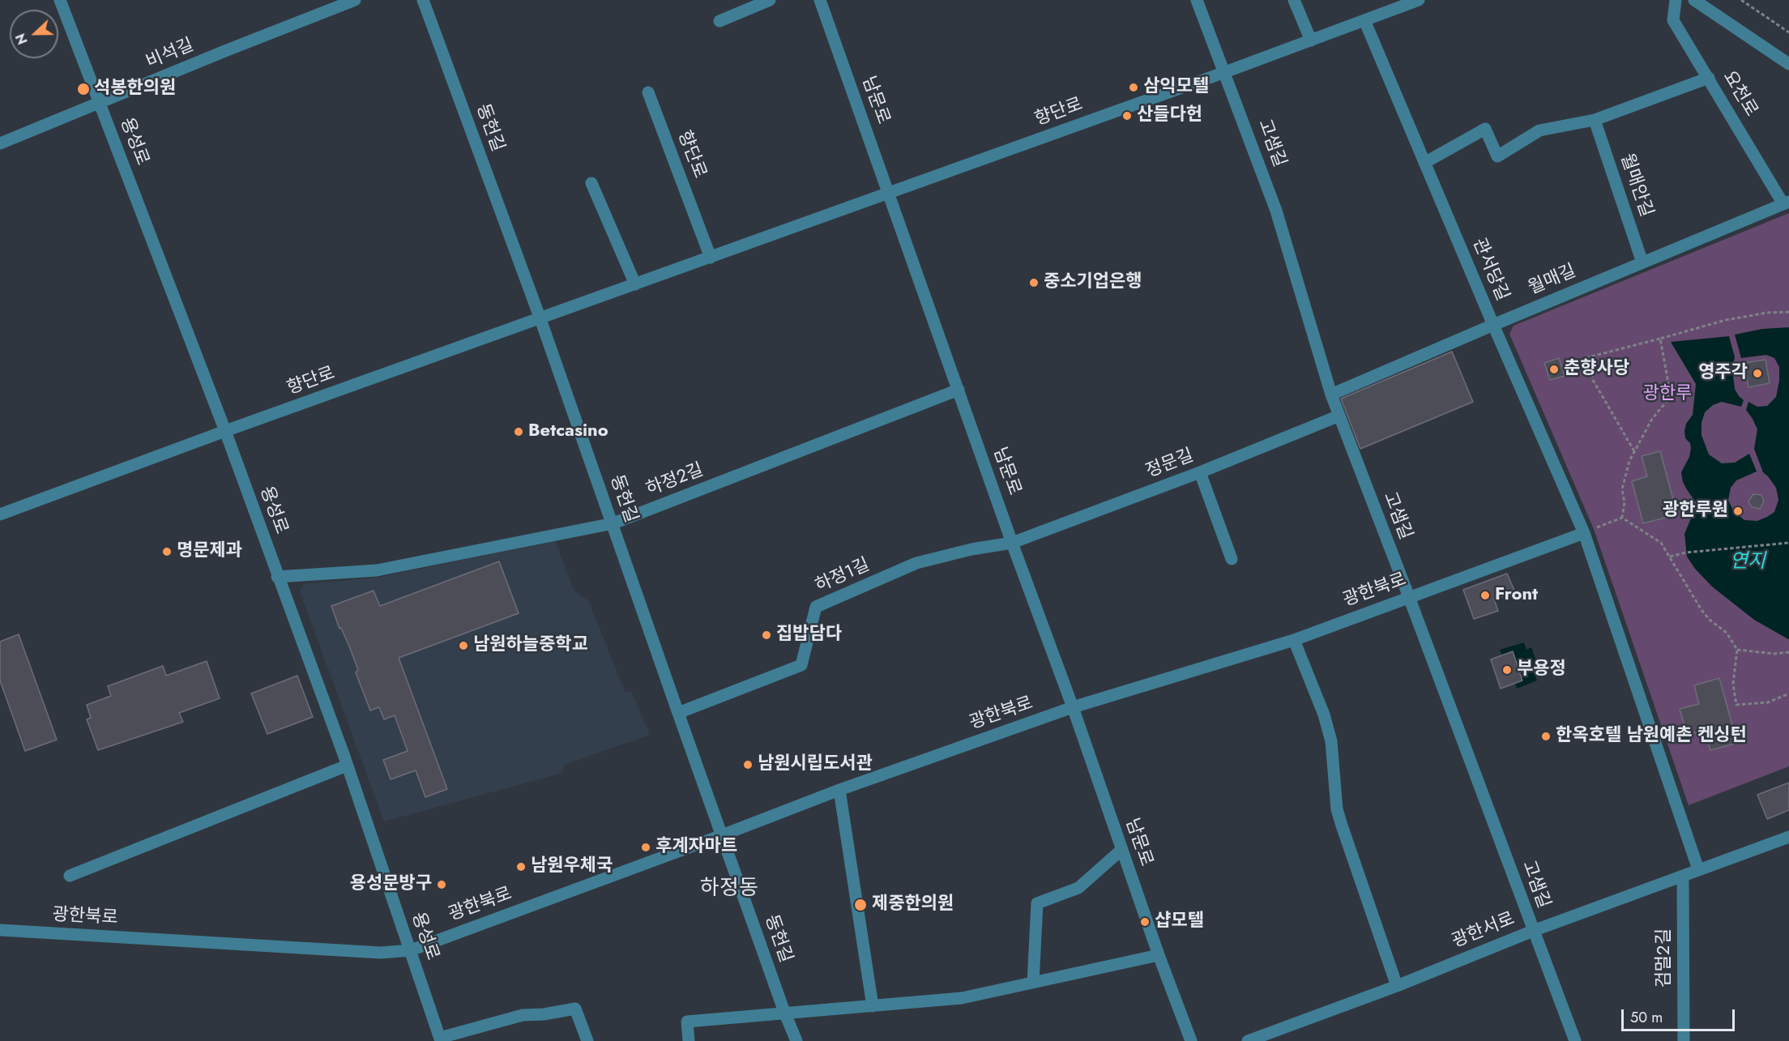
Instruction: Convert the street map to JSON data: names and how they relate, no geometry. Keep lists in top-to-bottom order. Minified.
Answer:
{"streets":{"street":["비석길","요천로","남문로","향단로","동헌길","용성로","고샘길","월매안길","관서당길","월매길","정문길","하정2길","하정1길","광한북로","광한서로","검멀2길"]},"crossings":[["비석길","용성로"],["요천로","월매길"],["남문로","향단로"],["남문로","정문길"],["남문로","하정2길"],["남문로","하정1길"],["남문로","광한북로"],["향단로","동헌길"],["향단로","용성로"],["향단로","고샘길"],["향단로","관서당길"],["동헌길","하정2길"],["동헌길","하정1길"],["동헌길","광한북로"],["용성로","하정2길"],["용성로","광한북로"],["고샘길","월매길"],["고샘길","정문길"],["고샘길","광한북로"],["고샘길","광한서로"],["월매안길","월매길"],["관서당길","월매길"],["관서당길","광한북로"],["정문길","하정1길"],["광한서로","검멀2길"]],"districts":["하정동"],"water":["연지"],"parks":["광한루"],"places":["삼익모텔","석봉한의원","산들다헌","중소기업은행","춘향사당","영주각","Betcasino","광한루원","명문제과","Front","집밥담다","남원하늘중학교","부용정","한옥호텔 남원예촌 켄싱턴","남원시립도서관","후계자마트","남원우체국","용성문방구","제중한의원","샵모텔"],"scale_bar":"50 m","north":"left"}
